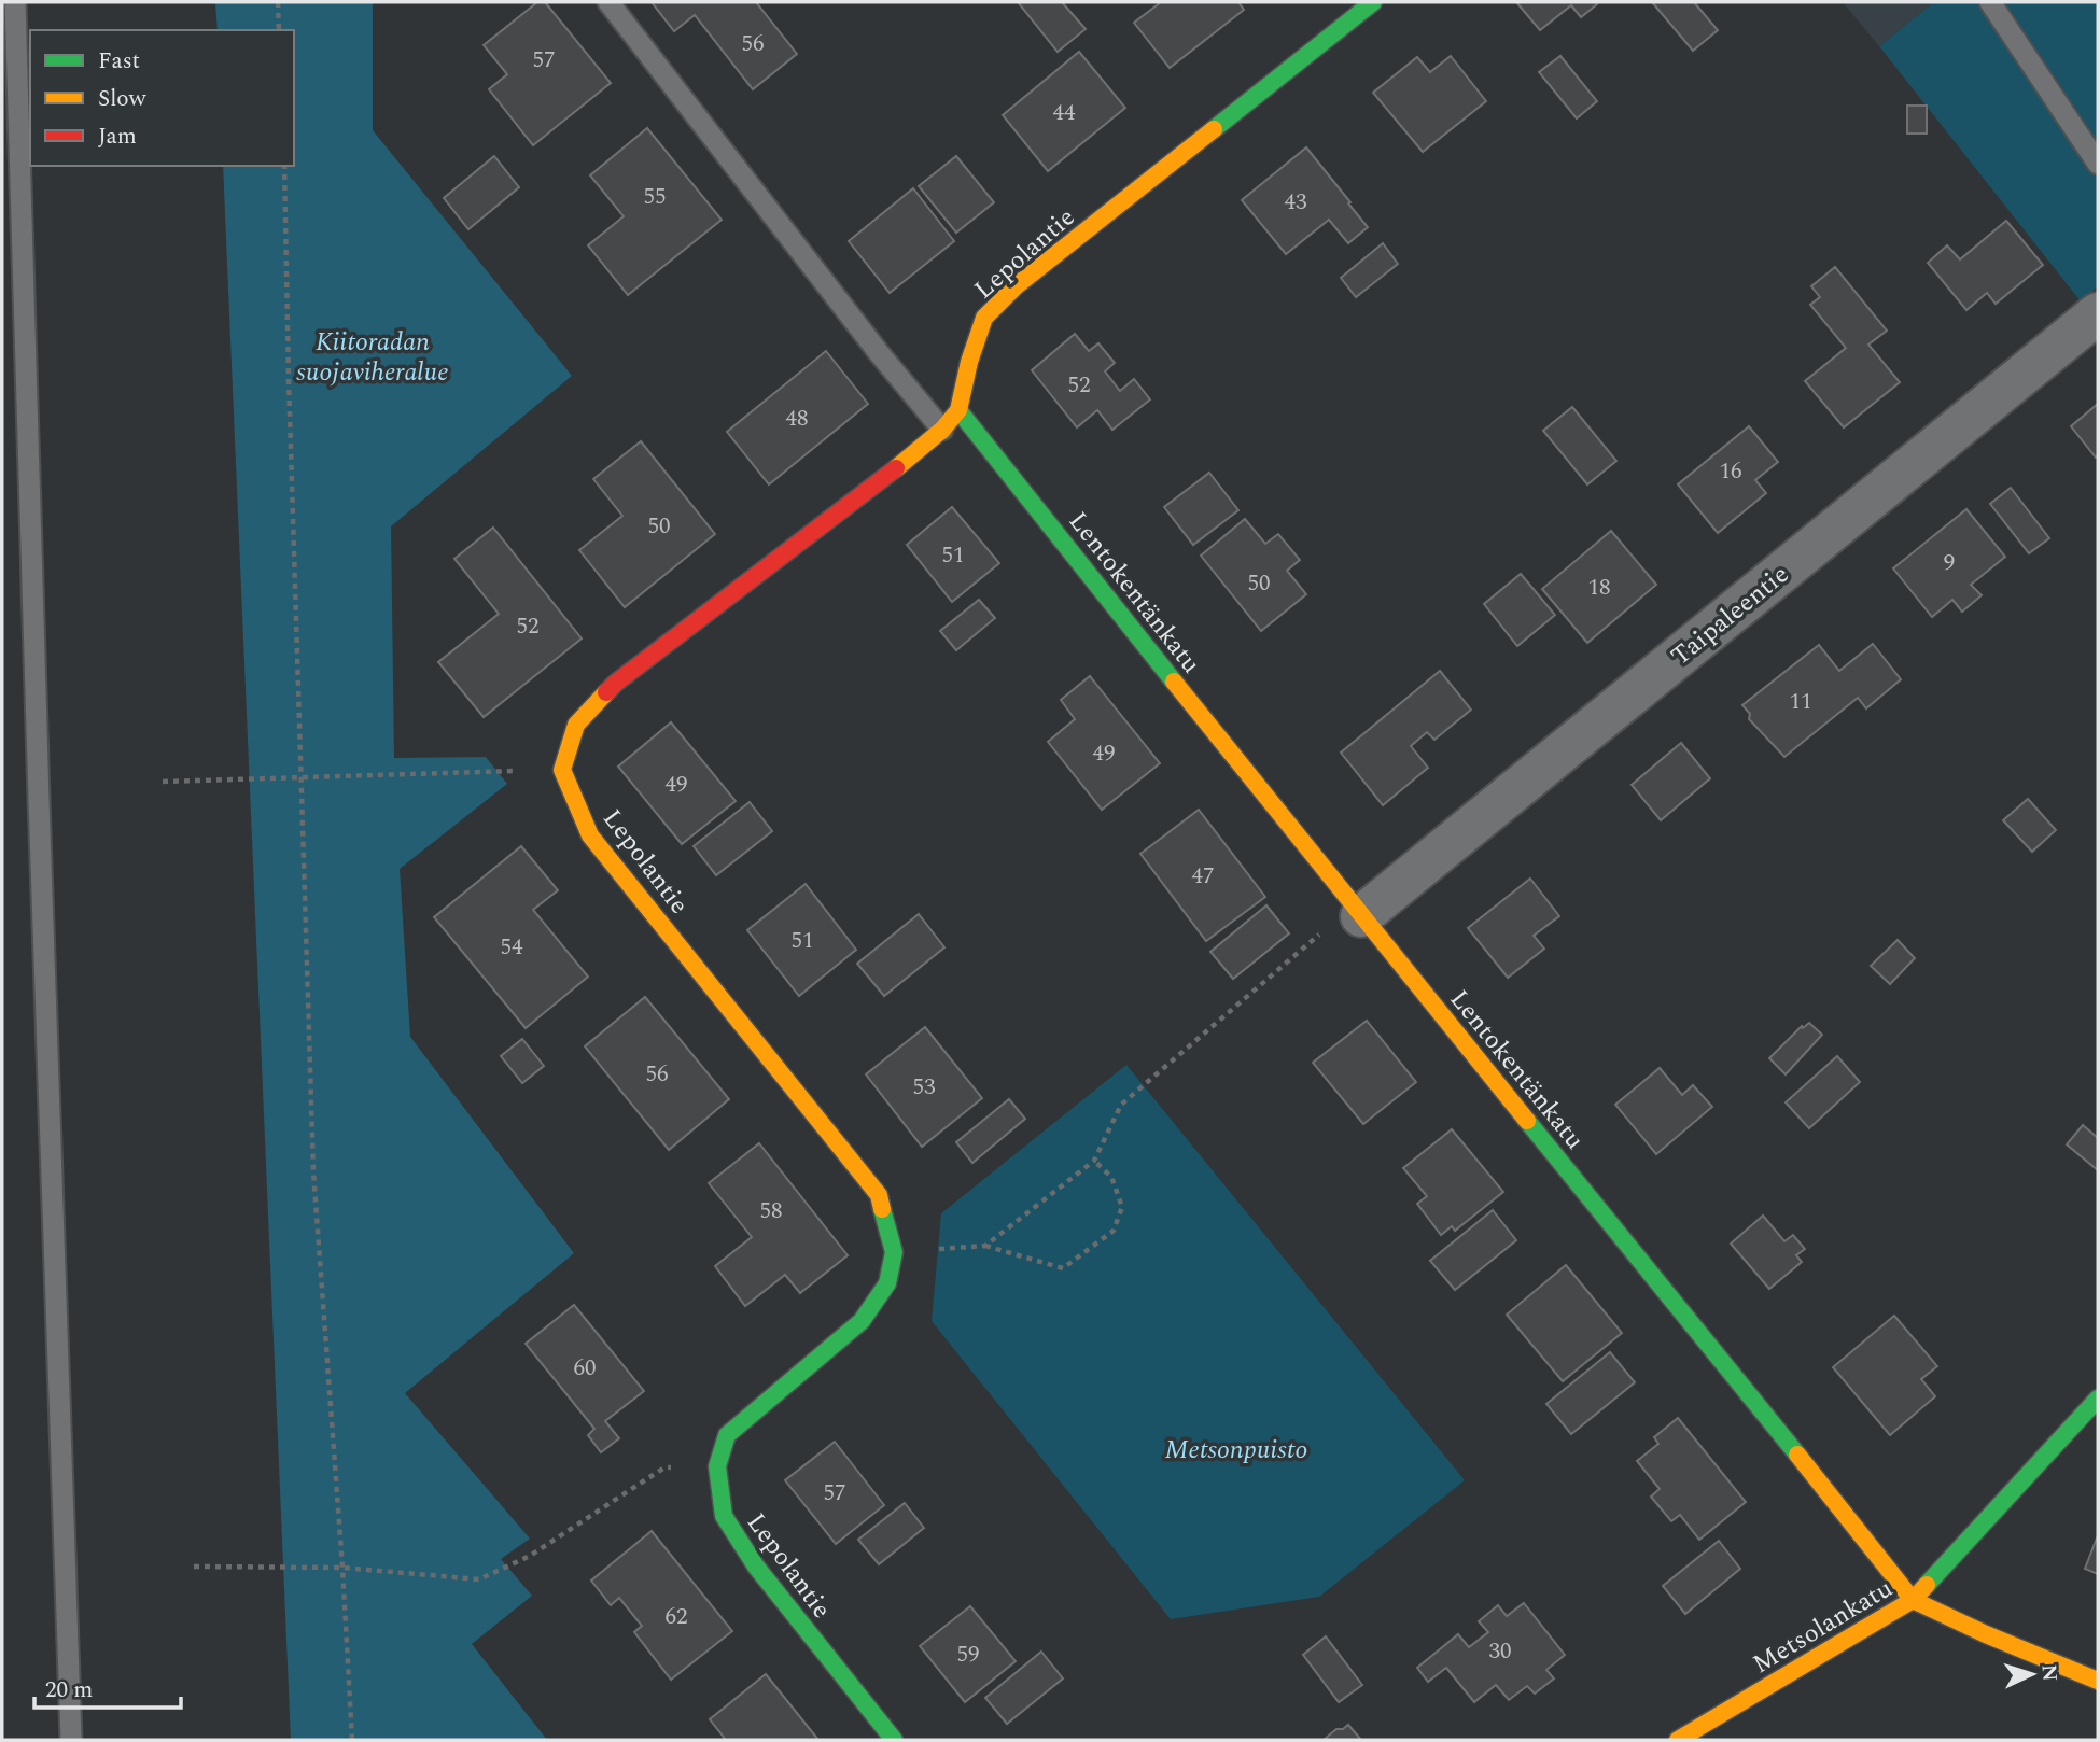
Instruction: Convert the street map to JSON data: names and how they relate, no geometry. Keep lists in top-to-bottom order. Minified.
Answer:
{"streets":{"street":["Lepolantie","Lentokentänkatu","Taipaleentie","Metsolankatu"]},"crossings":[["Lepolantie","Lentokentänkatu"],["Lentokentänkatu","Taipaleentie"],["Lentokentänkatu","Metsolankatu"]],"parks":["Kiitoradan suojaviheralue","Metsonpuisto"],"house_numbers":["56","57","44","55","43","52","48","16","50","51","9","50","18","52","11","49","49","47","51","54","56","53","58","60","57","62","30","59"],"legend":["Fast","Slow","Jam"],"scale_bar":"20 m","north":"right"}
